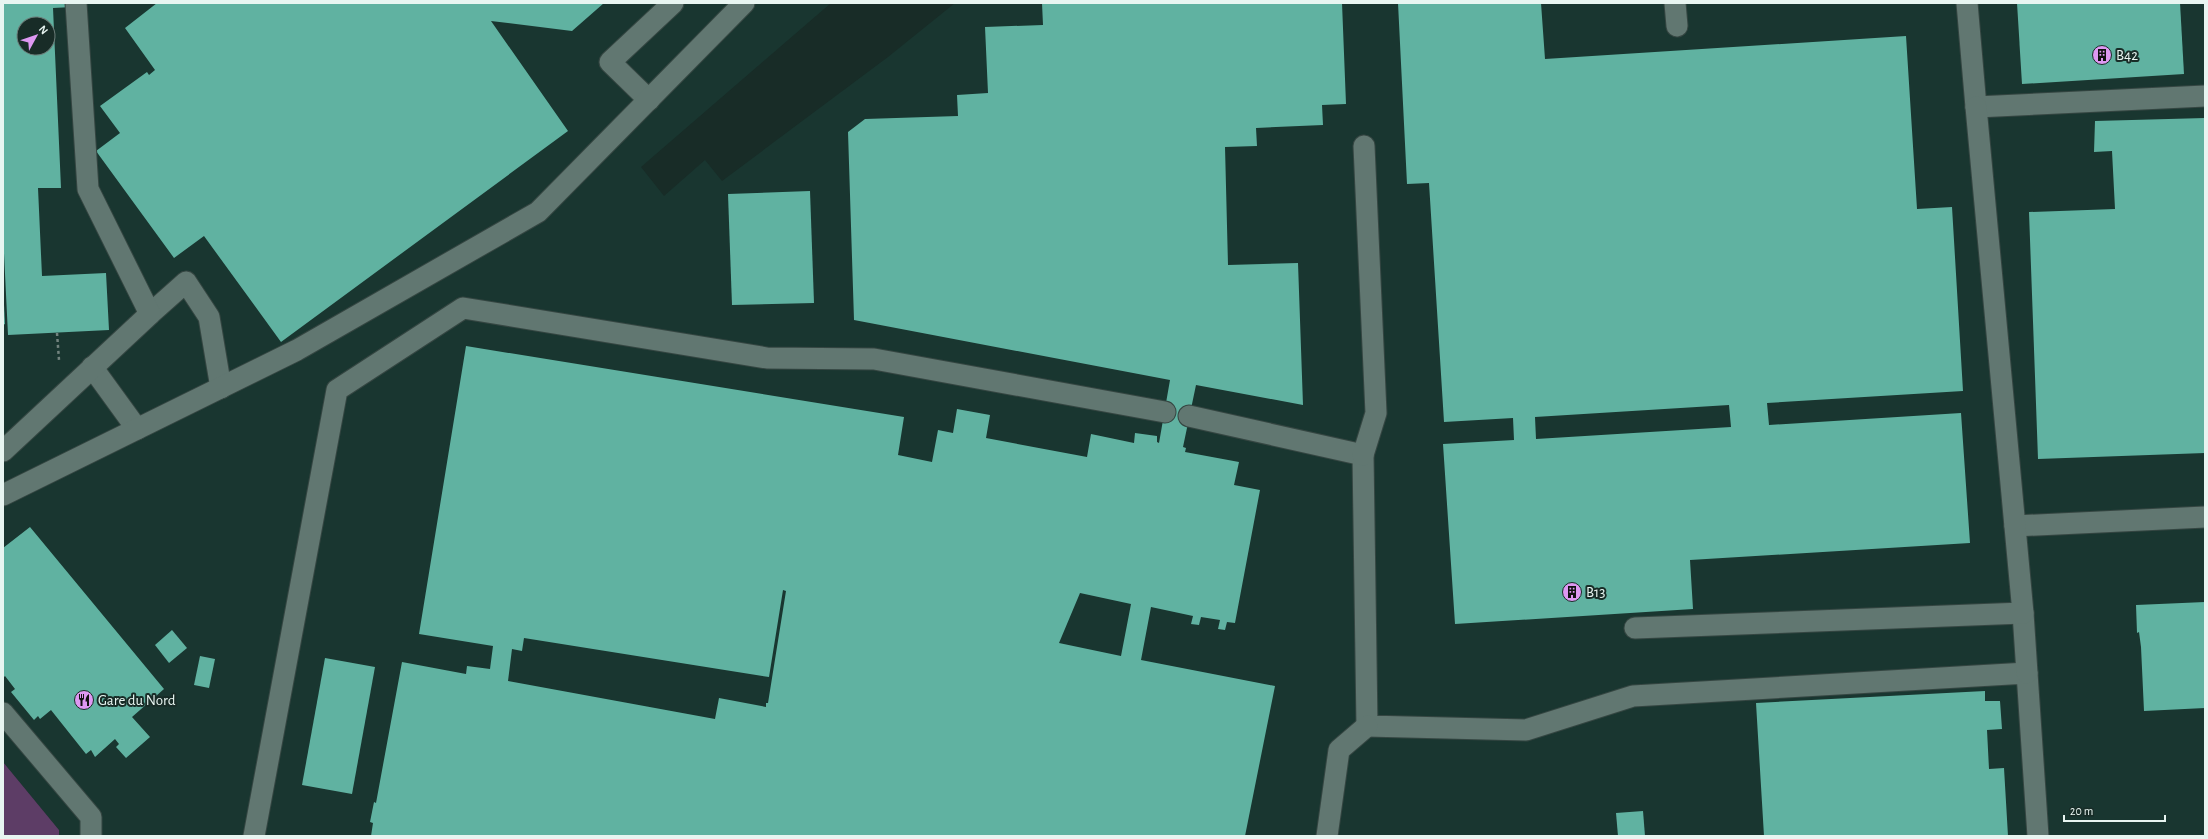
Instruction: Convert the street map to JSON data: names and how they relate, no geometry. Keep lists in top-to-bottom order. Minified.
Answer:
{"places":{"building":["B42","B13"],"restaurant":["Gare du Nord"]},"scale_bar":"20 m","north":"top right"}
